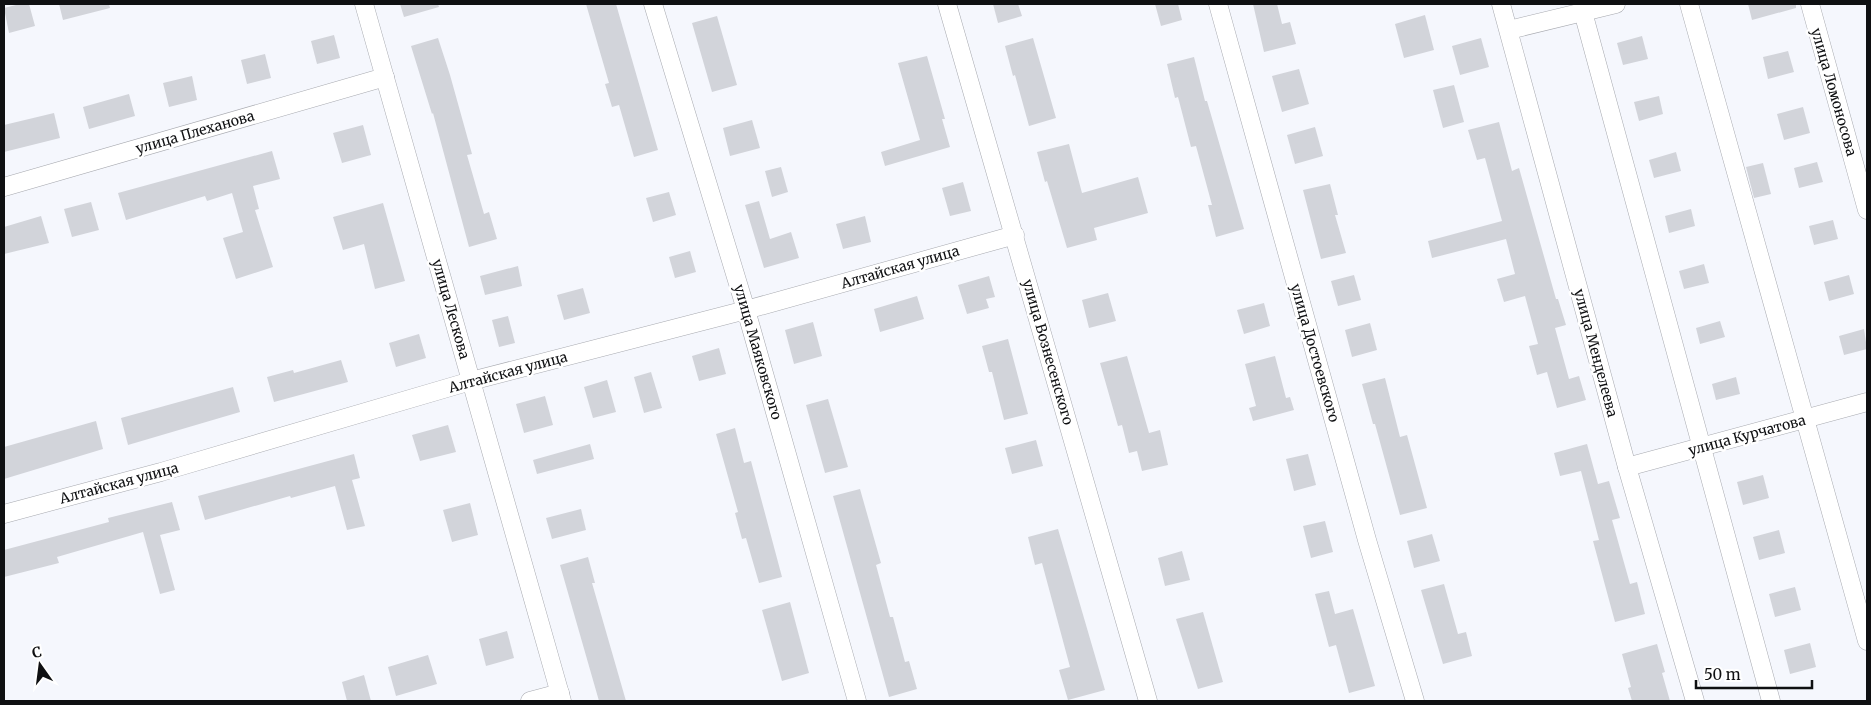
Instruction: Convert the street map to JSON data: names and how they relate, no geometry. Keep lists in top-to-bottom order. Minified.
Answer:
{"streets":{"street":["улица Ломоносова","улица Плеханова","Алтайская улица","улица Лескова","улица Маяковского","улица Вознесенского","улица Достоевского","улица Менделеева","улица Курчатова"]},"crossings":[["улица Плеханова","улица Лескова"],["Алтайская улица","улица Лескова"],["Алтайская улица","улица Маяковского"],["Алтайская улица","улица Вознесенского"],["улица Менделеева","улица Курчатова"]],"scale_bar":"50 m","north":"top"}
